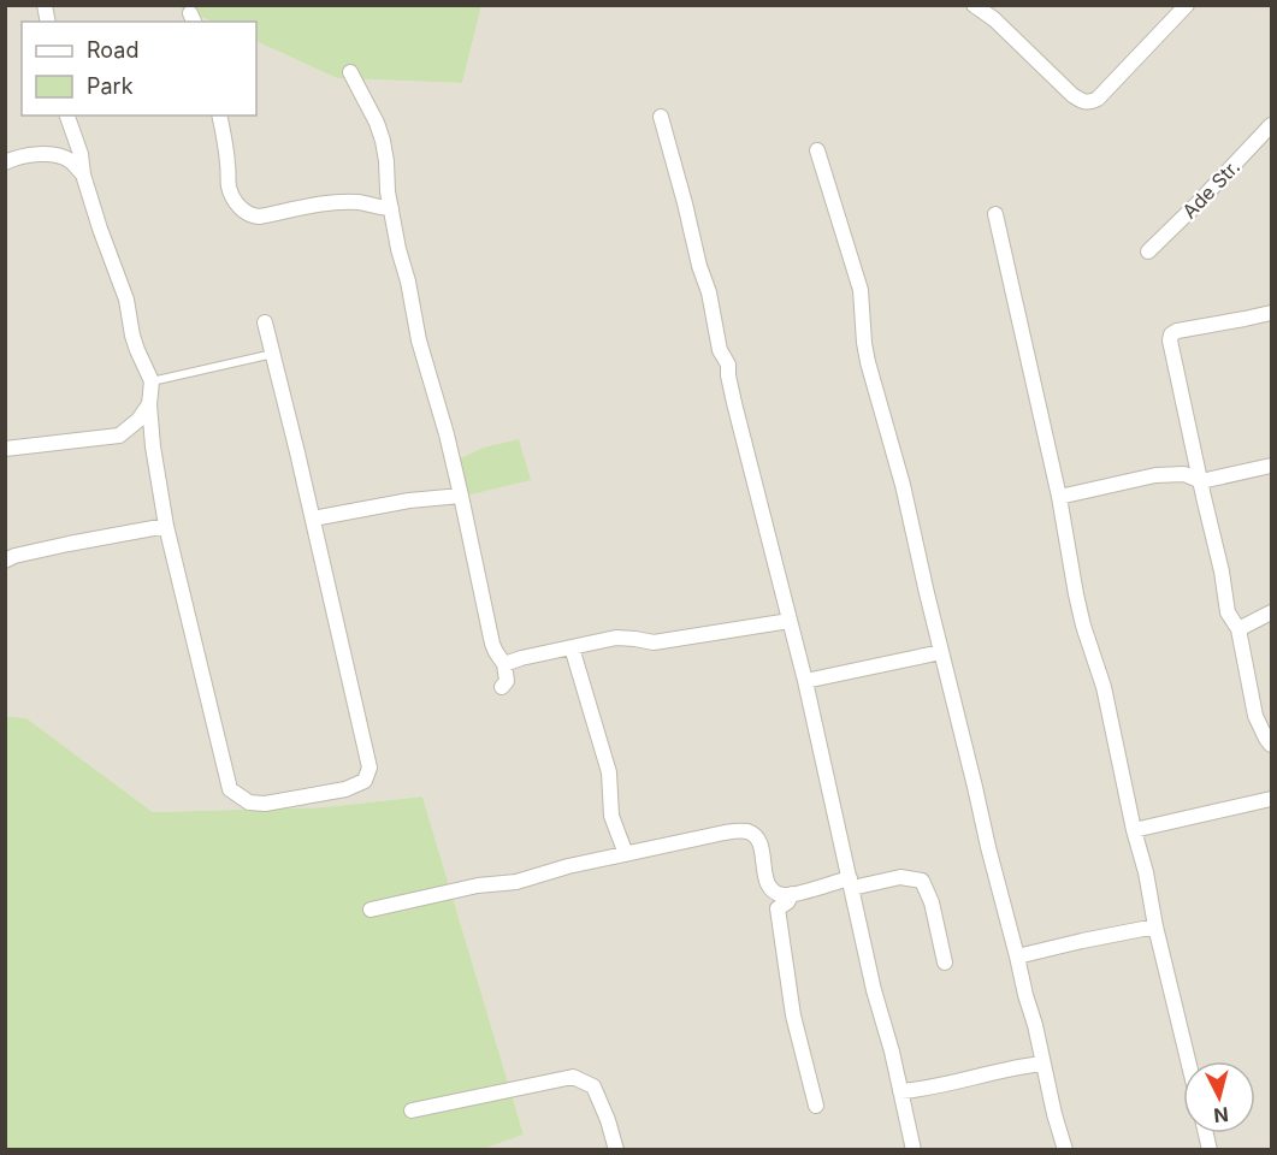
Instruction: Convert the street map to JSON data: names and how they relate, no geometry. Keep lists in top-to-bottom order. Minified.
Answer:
{"streets":{"street":["Ade Str."]},"legend":["Road","Park"],"north":"bottom"}
